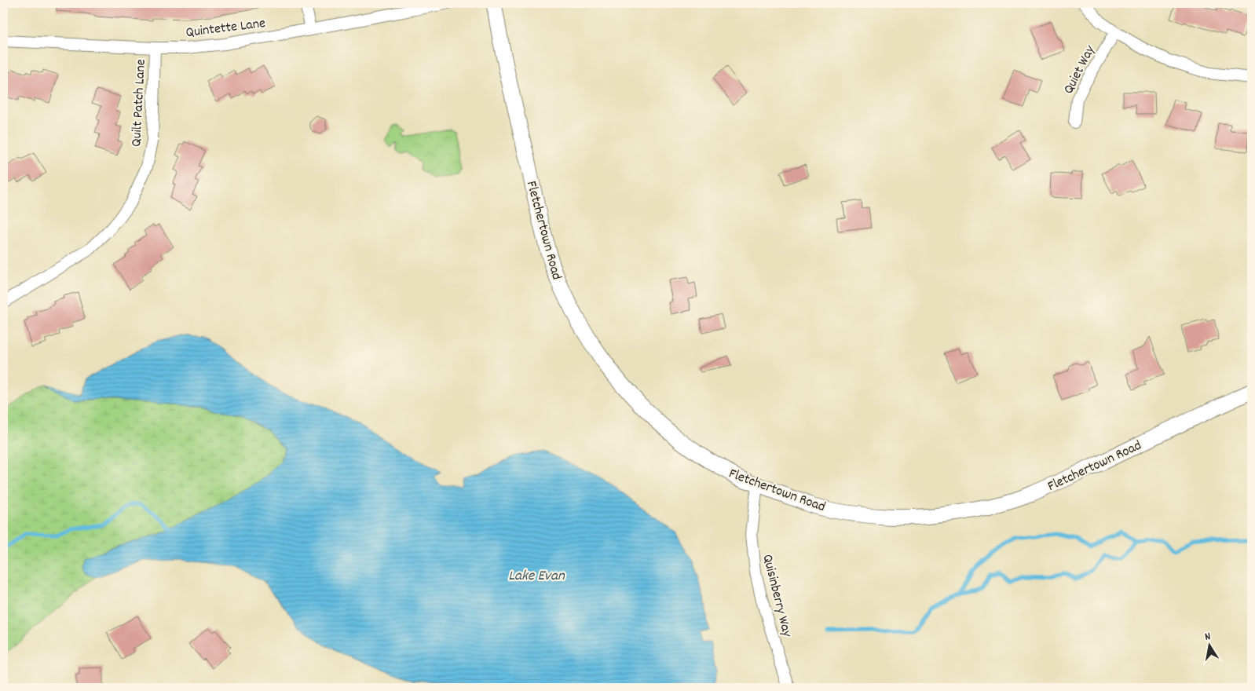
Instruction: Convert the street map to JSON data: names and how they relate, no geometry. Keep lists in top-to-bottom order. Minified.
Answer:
{"streets":{"street":["Quintette Lane","Quiet Way","Quilt Patch Lane","Fletchertown Road","Quisinberry Way"]},"crossings":[["Quintette Lane","Quilt Patch Lane"],["Fletchertown Road","Quisinberry Way"]],"water":["Lake Evan"],"north":"top"}
